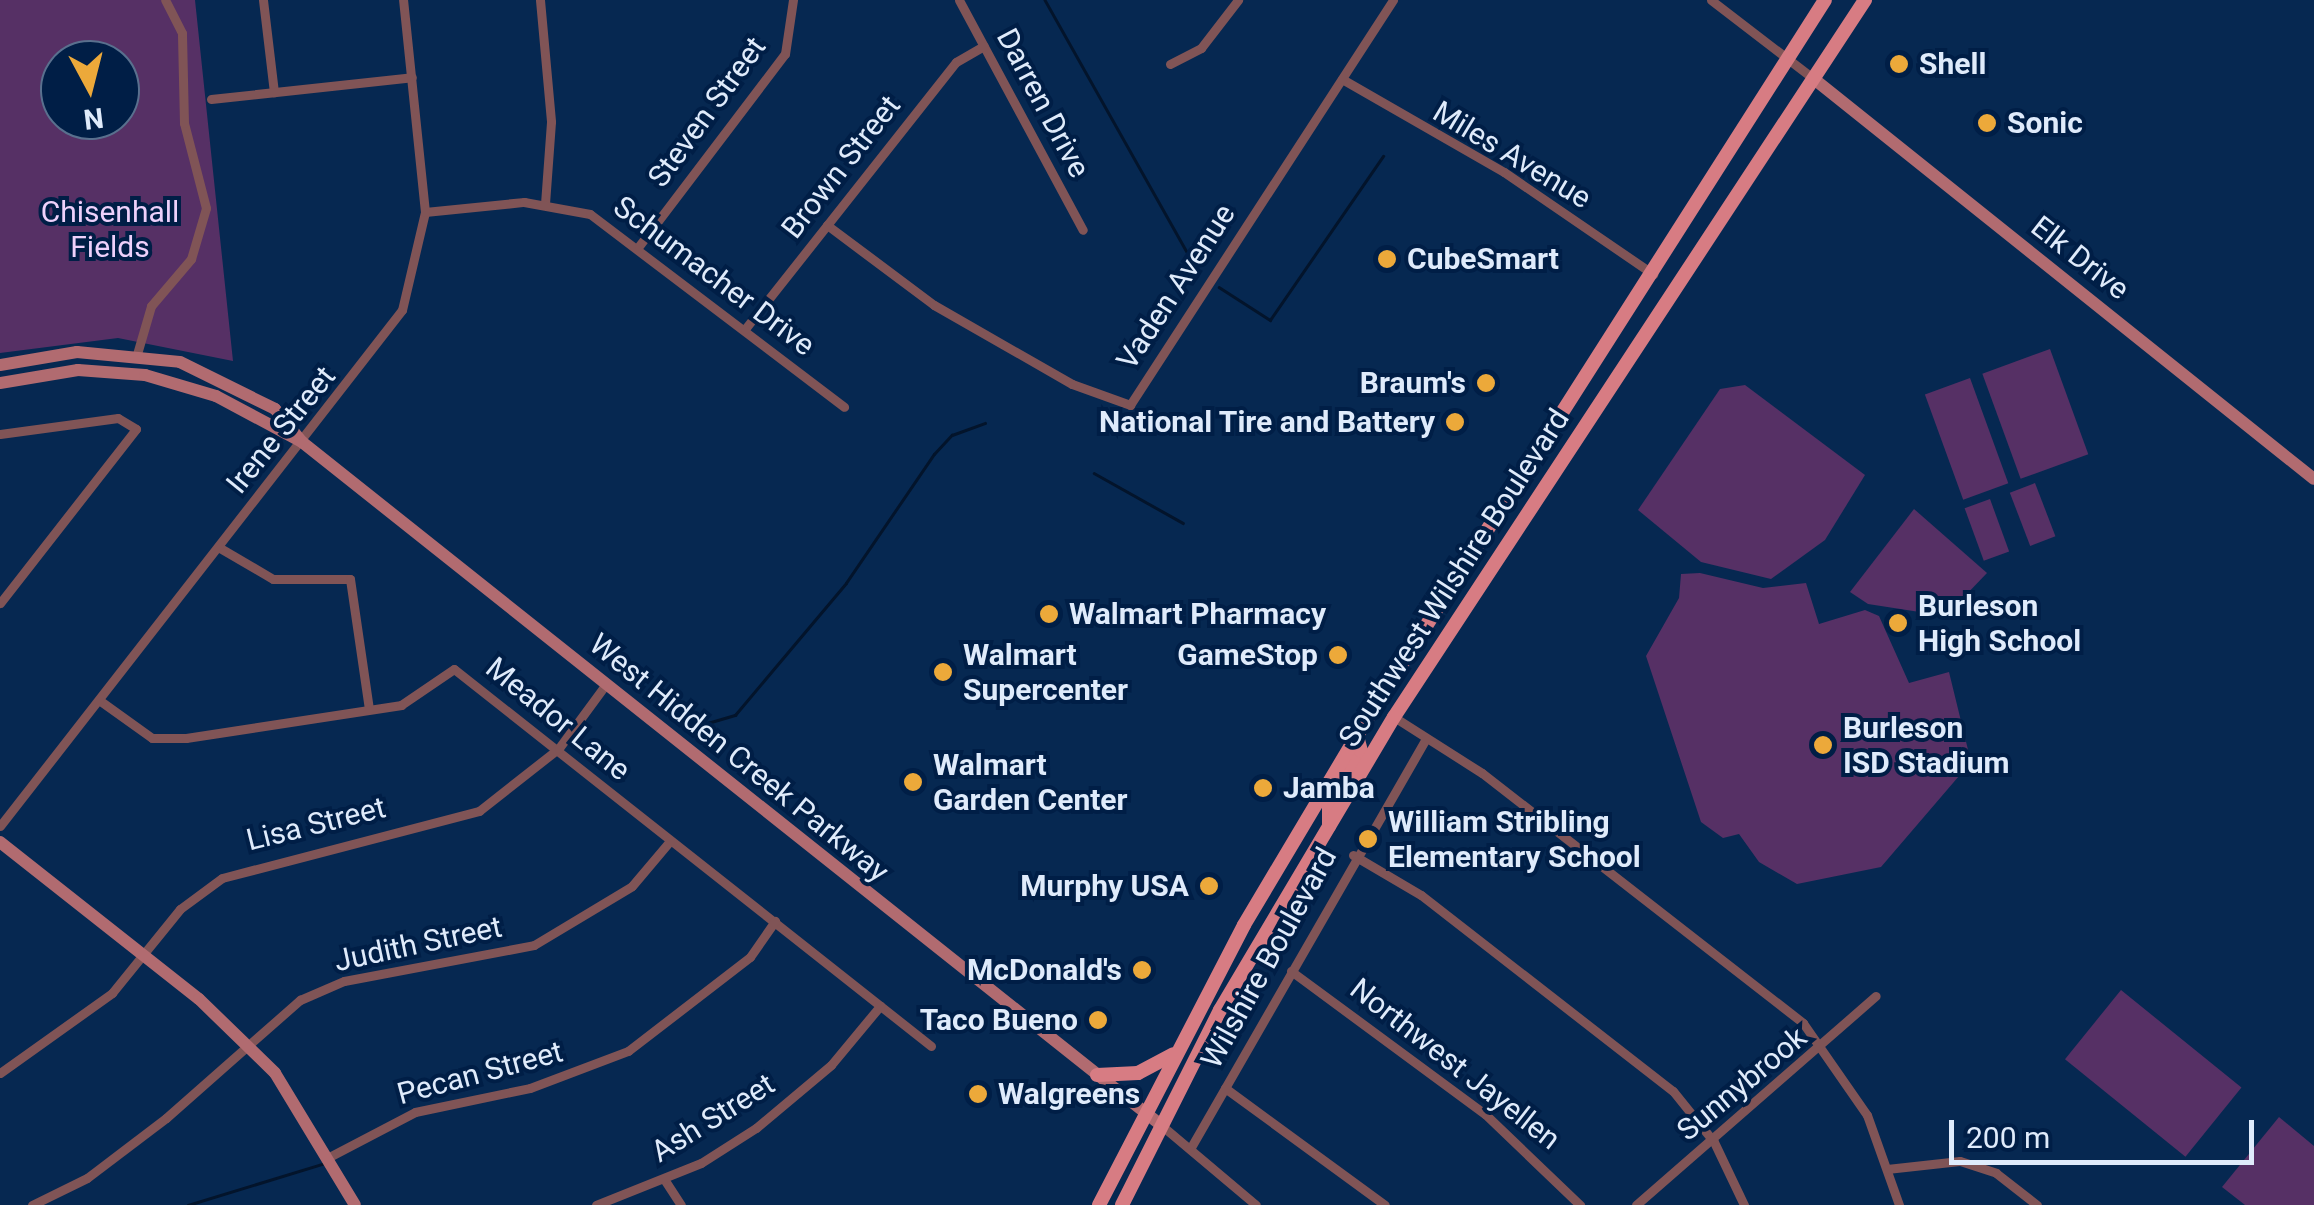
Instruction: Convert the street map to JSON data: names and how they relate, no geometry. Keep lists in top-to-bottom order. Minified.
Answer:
{"streets":{"main road":["Elk Drive","Southwest Wilshire Boulevard","West Hidden Creek Parkway"],"street":["Darren Drive","Steven Street","Miles Avenue","Brown Street","Schumacher Drive","Vaden Avenue","Irene Street","Meador Lane","Lisa Street","Judith Street","Wilshire Boulevard","Northwest Jayellen","Pecan Street","Sunnybrook","Ash Street"]},"crossings":[["Darren Drive","Brown Street"],["Steven Street","Schumacher Drive"],["Miles Avenue","Vaden Avenue"],["Miles Avenue","Southwest Wilshire Boulevard"],["Brown Street","Schumacher Drive"],["Brown Street","Vaden Avenue"],["Elk Drive","Southwest Wilshire Boulevard"],["Schumacher Drive","Irene Street"],["Irene Street","Meador Lane"],["Irene Street","West Hidden Creek Parkway"],["Southwest Wilshire Boulevard","West Hidden Creek Parkway"],["Meador Lane","Lisa Street"],["Meador Lane","Judith Street"],["Meador Lane","Pecan Street"],["Meador Lane","Ash Street"],["West Hidden Creek Parkway","Lisa Street"],["Wilshire Boulevard","Northwest Jayellen"]],"parks":["Chisenhall Fields"],"places":["Shell","Sonic","CubeSmart","Braum's","National Tire and Battery","Walmart Pharmacy","Burleson High School","GameStop","Walmart Supercenter","Burleson ISD Stadium","Walmart Garden Center","Jamba","William Stribling Elementary School","Murphy USA","McDonald's","Taco Bueno","Walgreens"],"scale_bar":"200 m","north":"bottom"}
